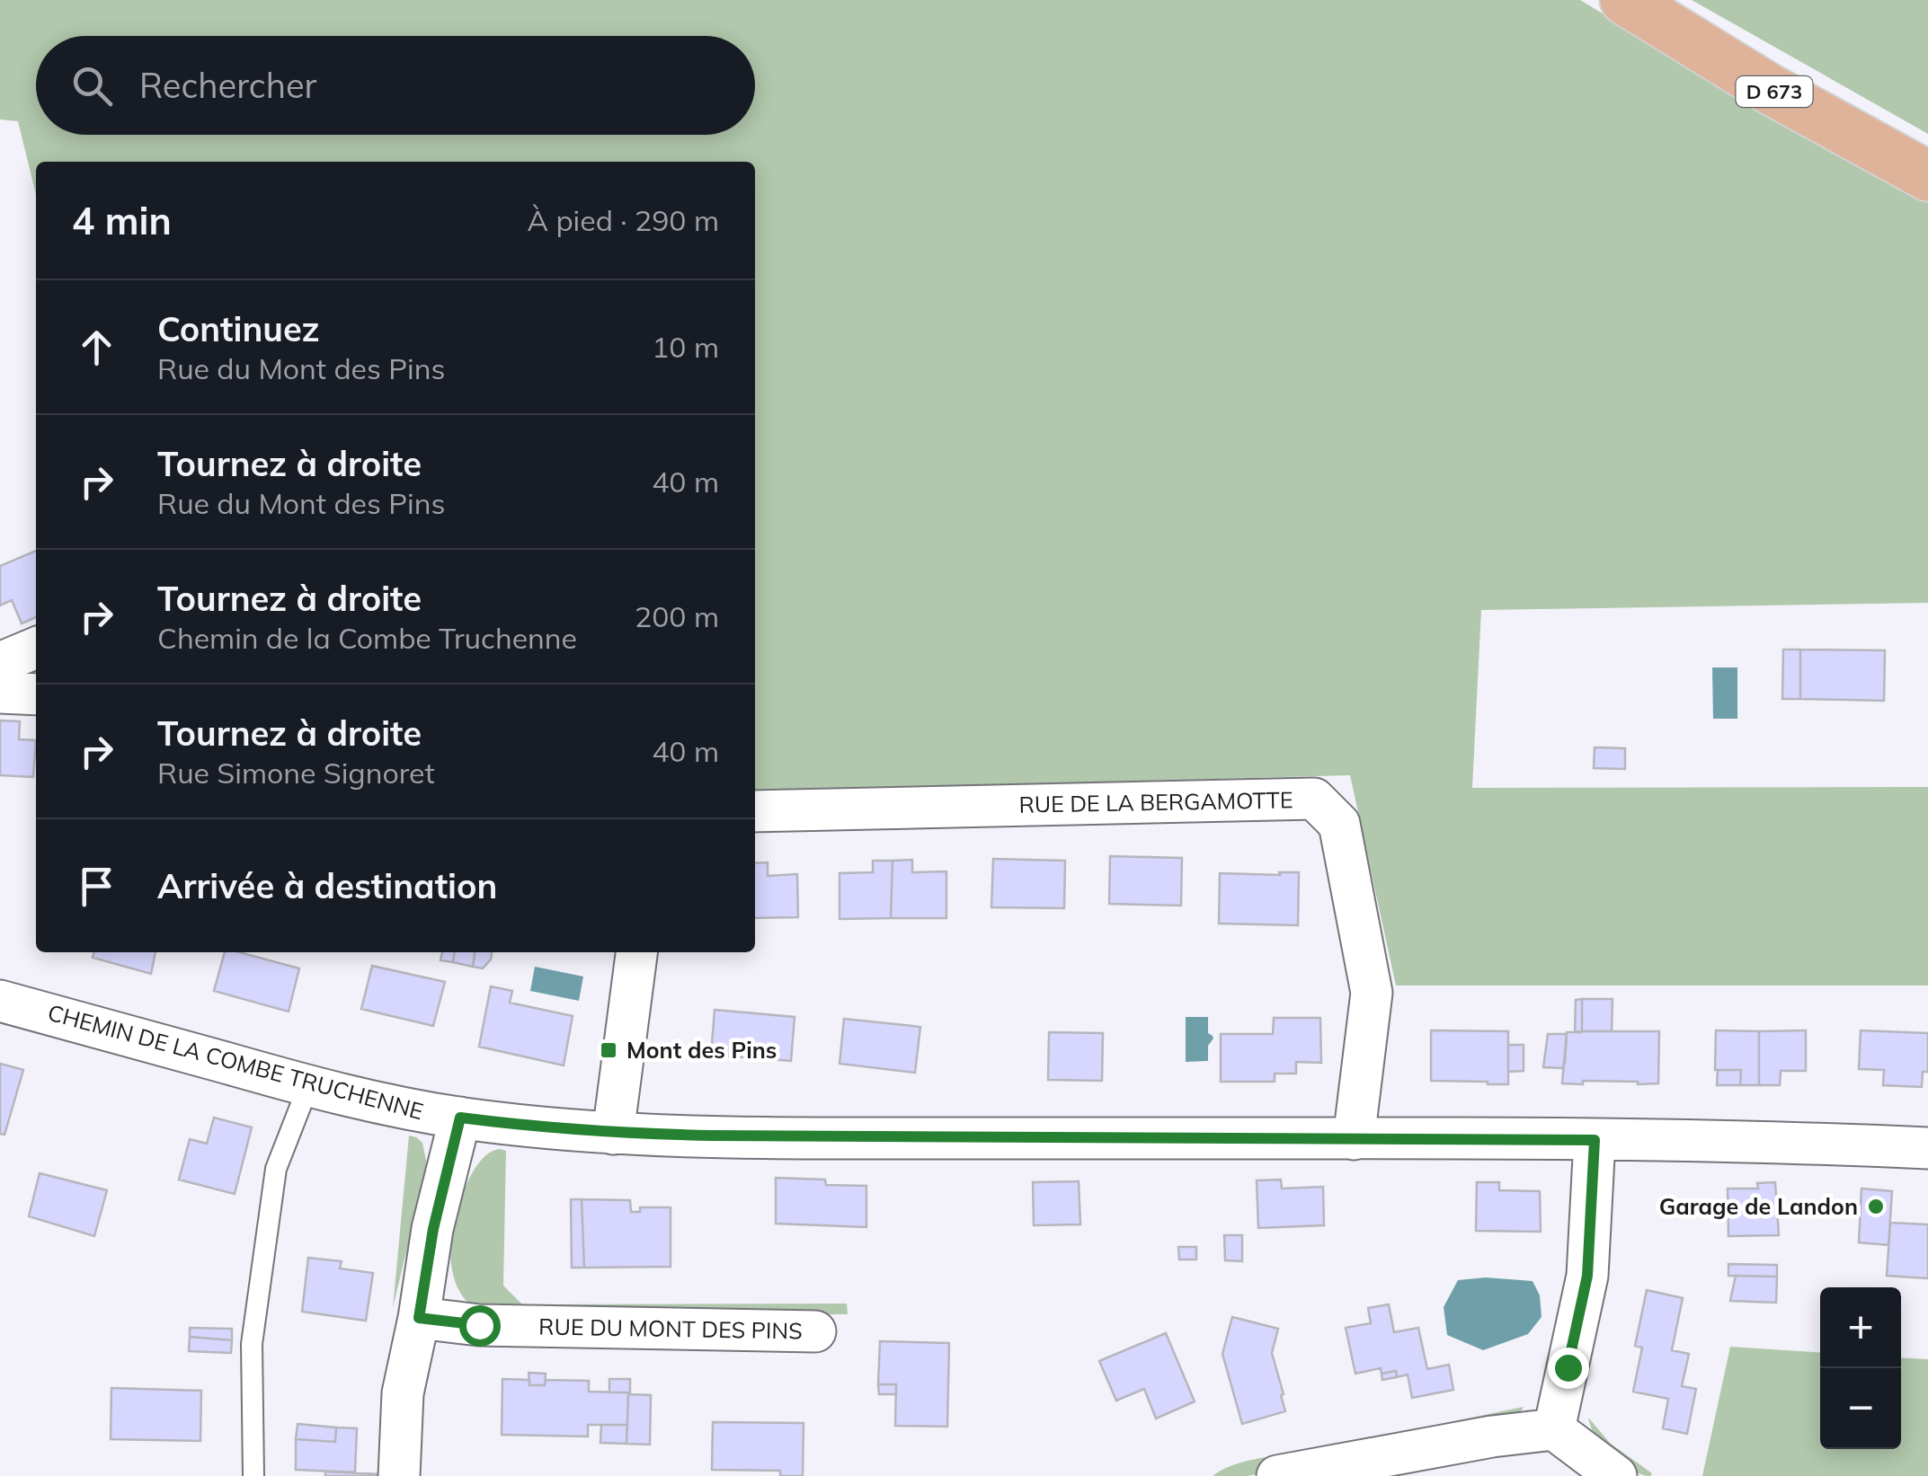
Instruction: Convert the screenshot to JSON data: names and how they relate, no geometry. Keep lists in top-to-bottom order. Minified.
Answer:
{"streets":{"main road":["D 673"],"street":["RUE DE LA BERGAMOTTE","CHEMIN DE LA COMBE TRUCHENNE","RUE DU MONT DES PINS"]},"crossings":[["RUE DE LA BERGAMOTTE","CHEMIN DE LA COMBE TRUCHENNE"]],"places":{"transit":["Mont des Pins"],"other":["Garage de Landon"]},"page":{"search":"Rechercher","heading":["4 min","À pied · 290 m"],"list":[["Continuez","Rue du Mont des Pins","10 m"],["Tournez à droite","Rue du Mont des Pins","40 m"],["Tournez à droite","Chemin de la Combe Truchenne","200 m"],["Tournez à droite","Rue Simone Signoret","40 m"],"Arrivée à destination"],"map_buttons":["+","−"]}}
